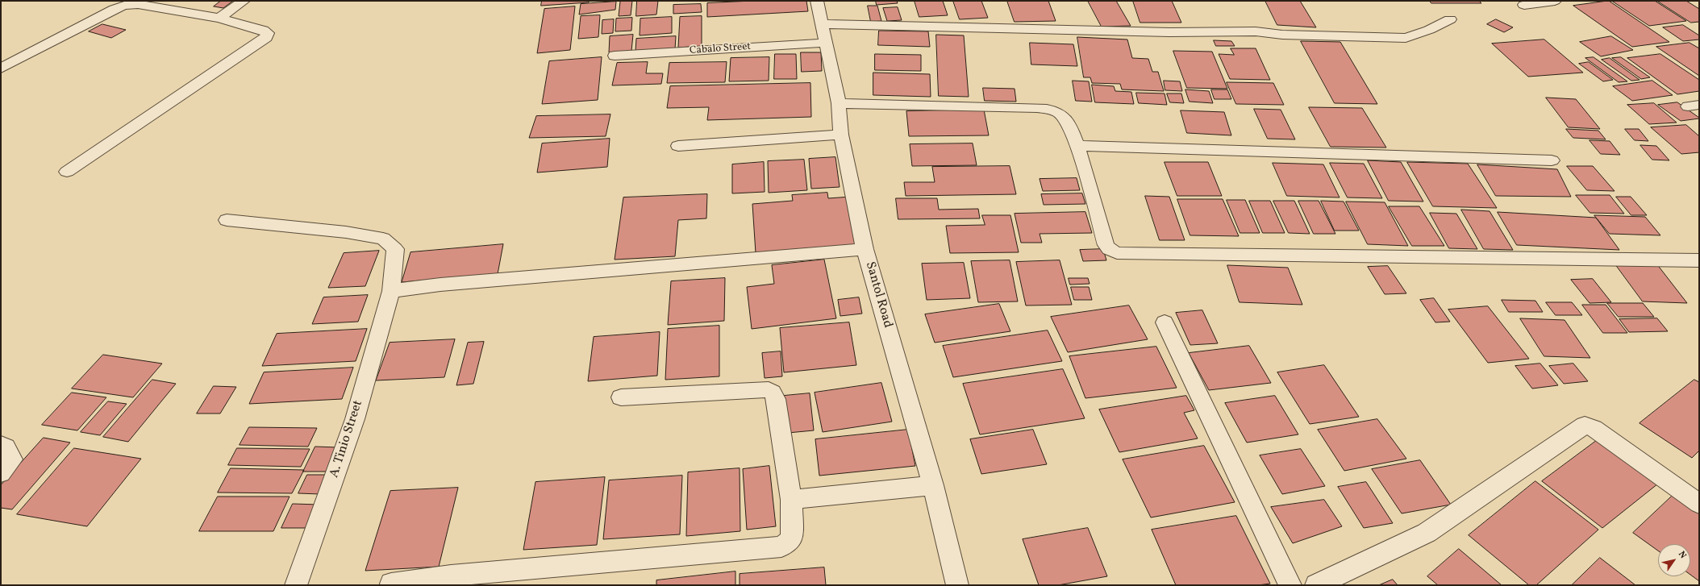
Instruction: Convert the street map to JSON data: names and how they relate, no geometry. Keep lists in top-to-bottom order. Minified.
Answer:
{"streets":{"street":["Cabalo Street","Santol Road","A. Tinio Street"]},"crossings":[["Cabalo Street","Santol Road"]],"north":"top right"}
